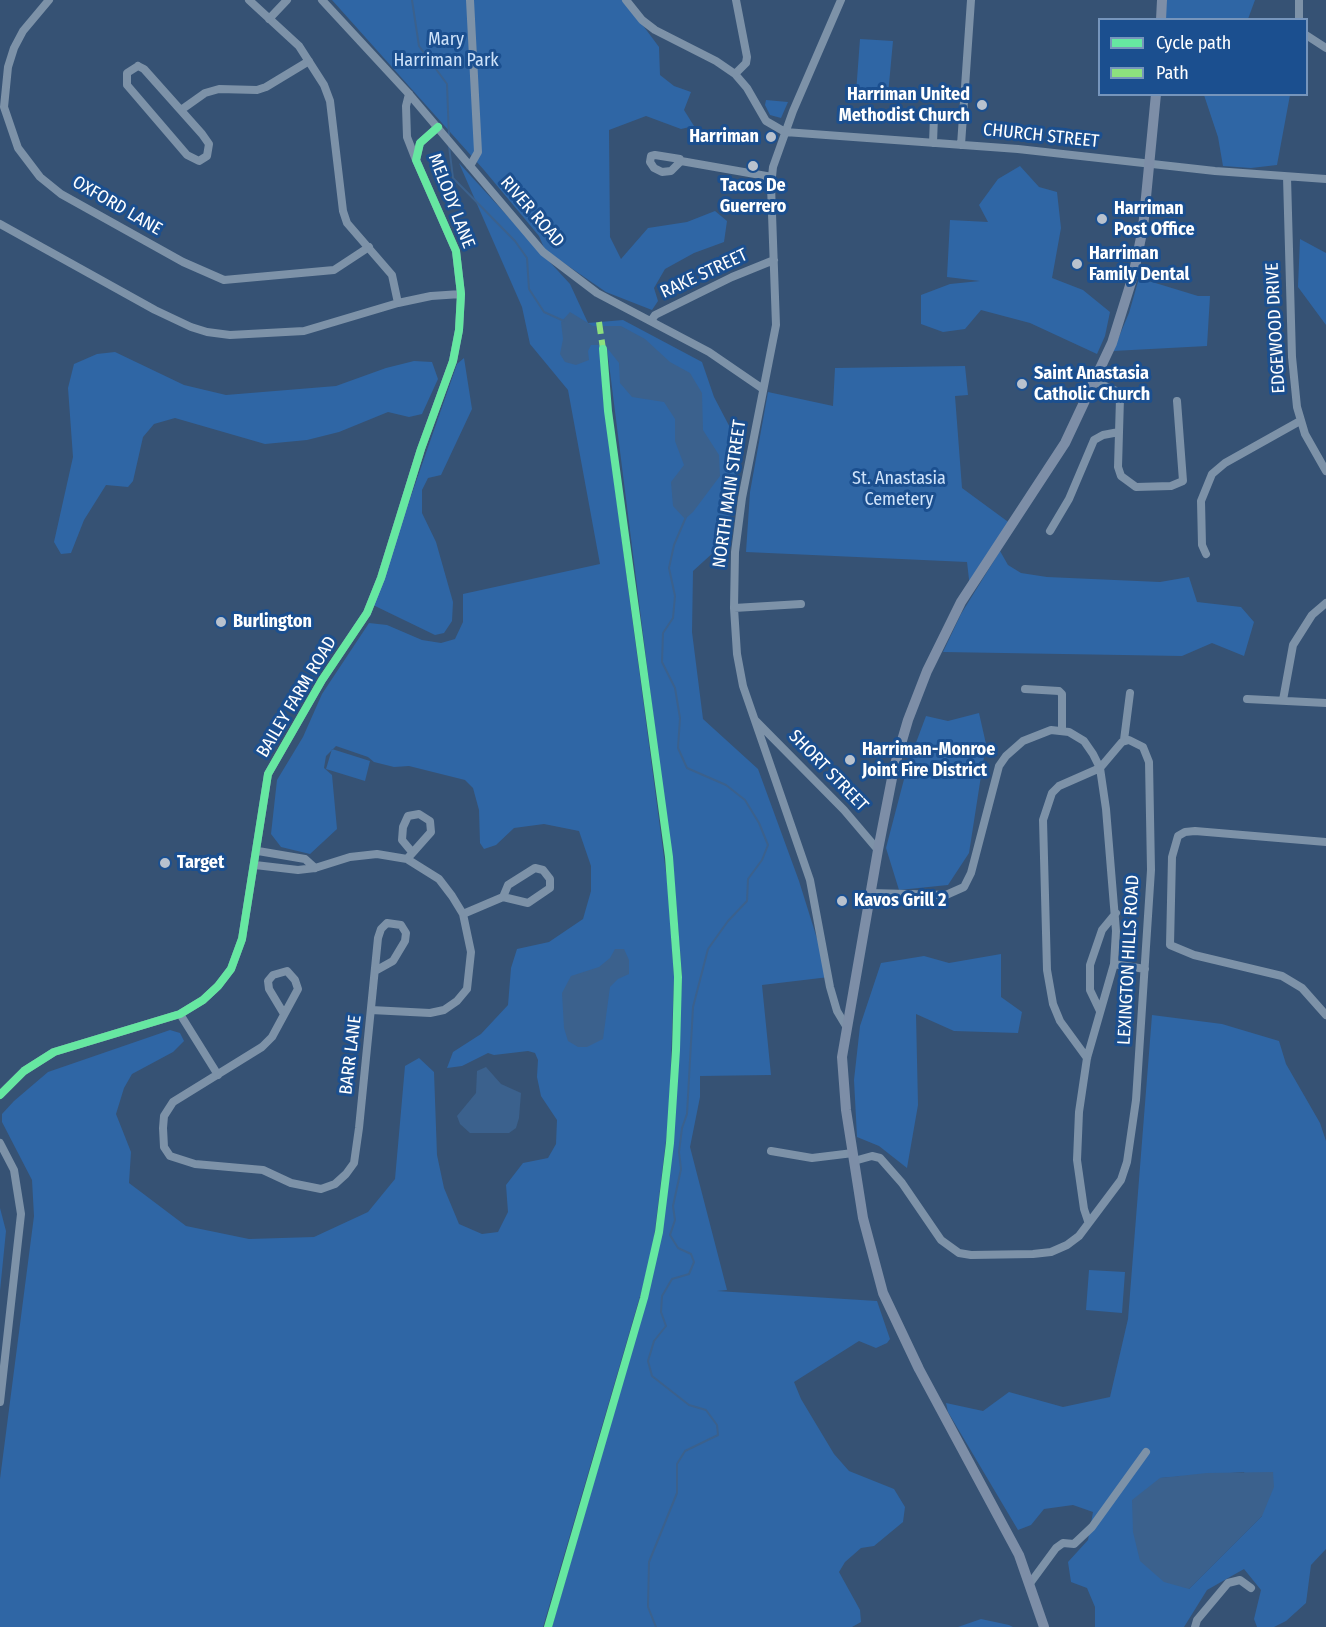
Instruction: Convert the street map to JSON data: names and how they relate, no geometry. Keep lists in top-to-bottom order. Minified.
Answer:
{"streets":{"street":["CHURCH STREET","MELODY LANE","OXFORD LANE","RIVER ROAD","RAKE STREET","EDGEWOOD DRIVE","NORTH MAIN STREET","BAILEY FARM ROAD","SHORT STREET","LEXINGTON HILLS ROAD","BARR LANE"]},"crossings":[["CHURCH STREET","EDGEWOOD DRIVE"],["CHURCH STREET","NORTH MAIN STREET"],["MELODY LANE","RIVER ROAD"],["MELODY LANE","BAILEY FARM ROAD"],["RIVER ROAD","RAKE STREET"],["RIVER ROAD","NORTH MAIN STREET"],["RAKE STREET","NORTH MAIN STREET"],["NORTH MAIN STREET","SHORT STREET"],["BAILEY FARM ROAD","BARR LANE"]],"parks":["Mary Harriman Park","St. Anastasia Cemetery"],"places":["Harriman United Methodist Church","Harriman","Tacos De Guerrero","Harriman Post Office","Harriman Family Dental","Saint Anastasia Catholic Church","Burlington","Harriman-Monroe Joint Fire District","Target","Kavos Grill 2"],"legend":["Cycle path","Path"]}
